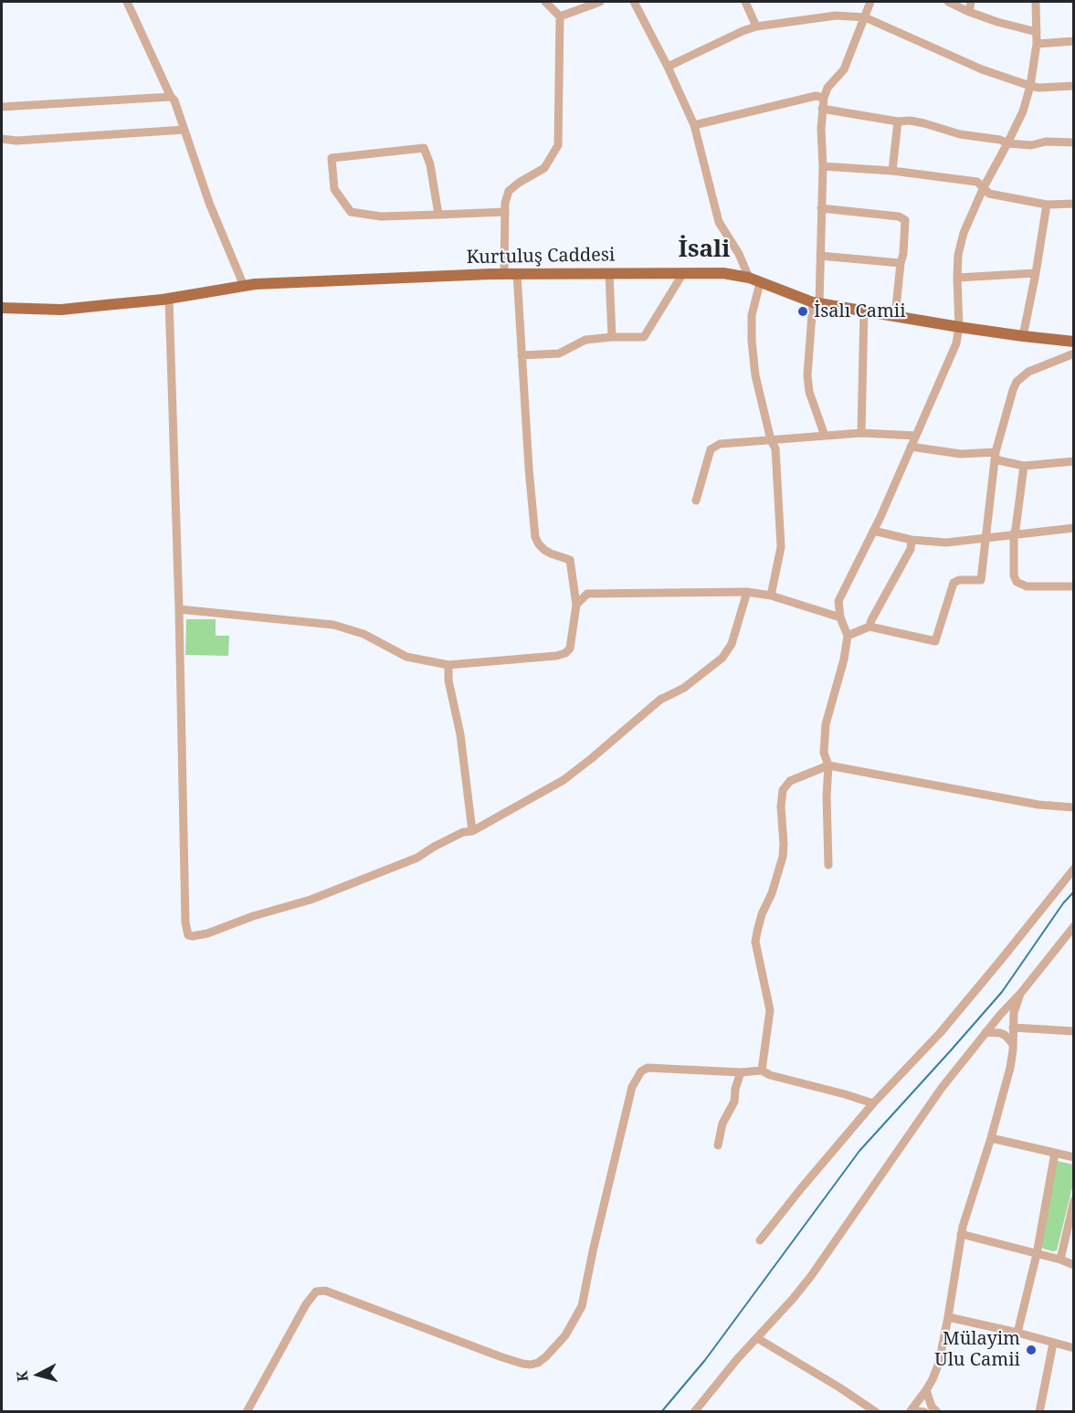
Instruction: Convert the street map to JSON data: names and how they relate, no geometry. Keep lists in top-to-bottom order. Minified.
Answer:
{"streets":{"main road":["Kurtuluş Caddesi"]},"districts":["İsali"],"places":["İsalı Camii","Mülayim Ulu Camii"],"north":"left"}
